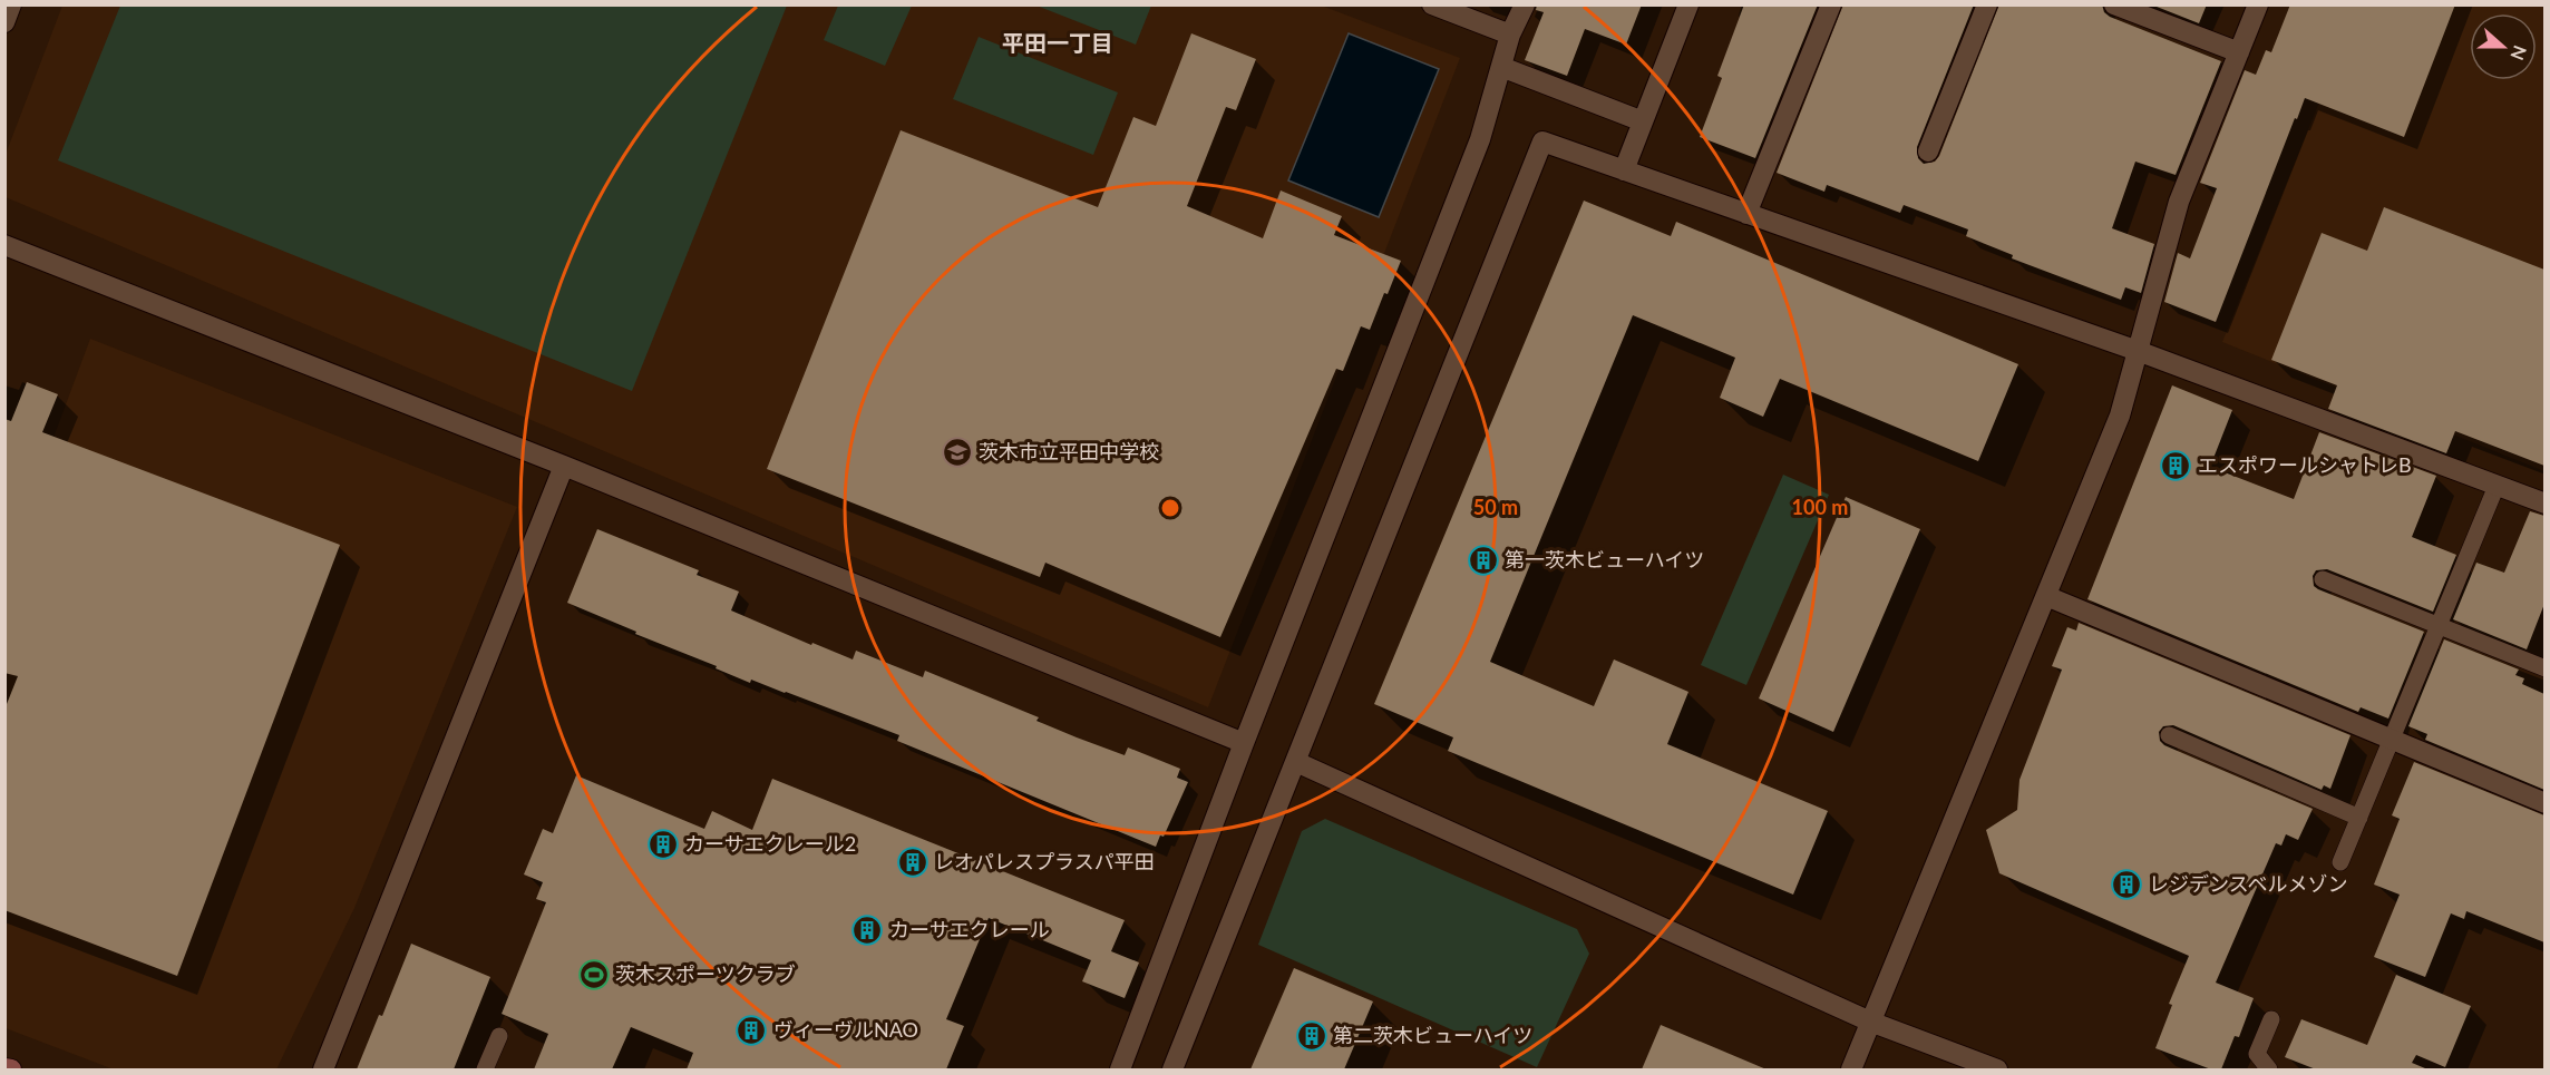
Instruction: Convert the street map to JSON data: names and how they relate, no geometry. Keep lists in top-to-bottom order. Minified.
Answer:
{"districts":["平田一丁目"],"places":{"school or university":["茨木市立平田中学校"],"building":["エスポワールシャトレB","第一茨木ビューハイツ","カーサエクレール2","レオパレスプラスパ平田","レジデンスベルメゾン","カーサエクレール","ヴィーヴルNAO","第二茨木ビューハイツ"],"sports":["茨木スポーツクラブ"]},"north":"right","rings":["50 m","100 m"]}
